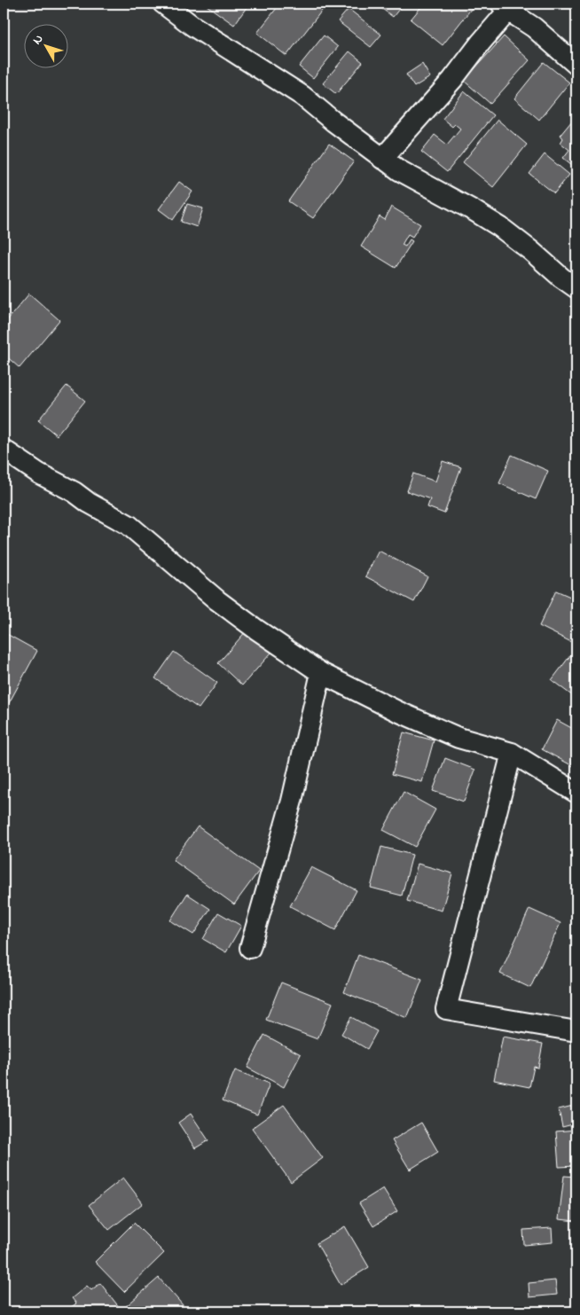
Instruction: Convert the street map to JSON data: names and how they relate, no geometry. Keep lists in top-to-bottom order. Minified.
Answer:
{"north":"top left"}
